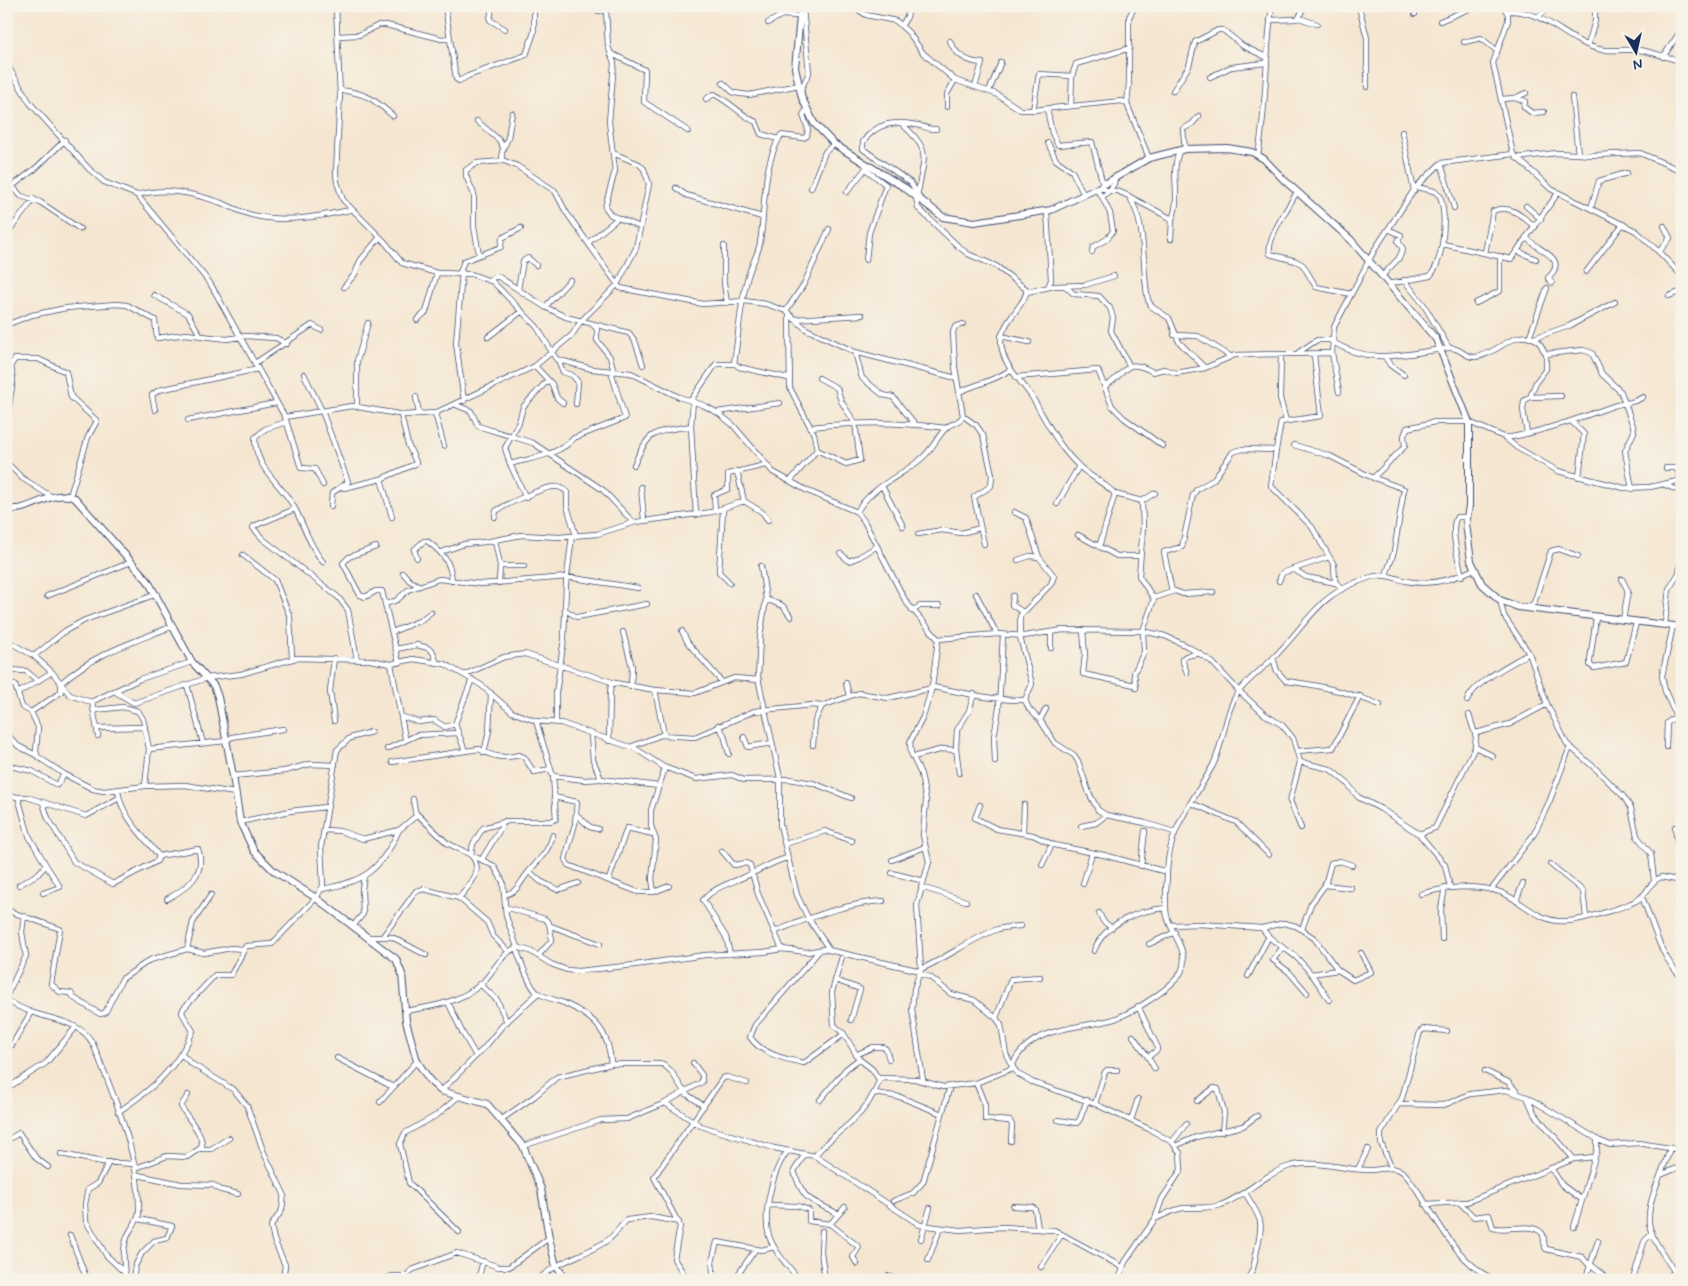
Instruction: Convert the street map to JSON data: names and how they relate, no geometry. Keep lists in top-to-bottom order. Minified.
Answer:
{"north":"bottom"}
